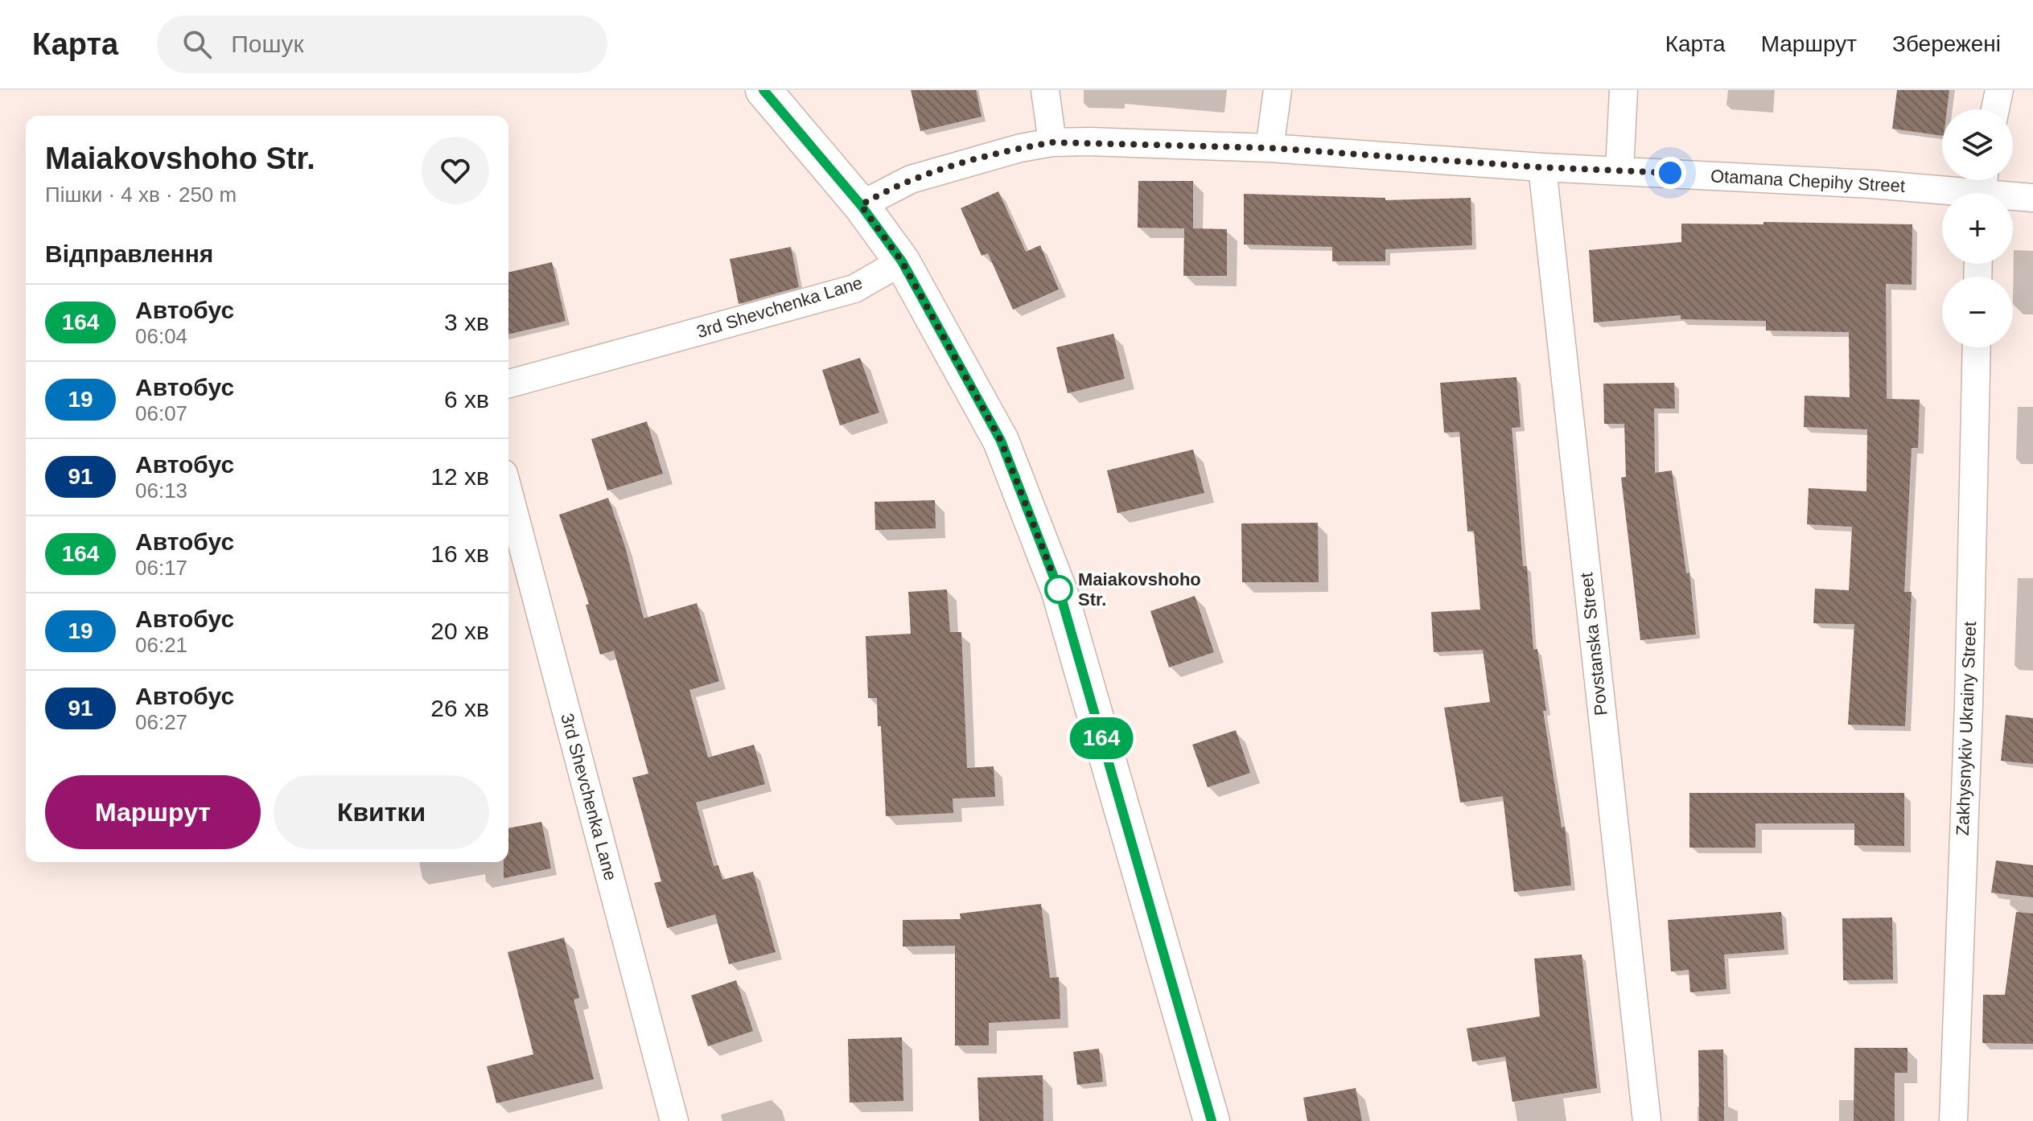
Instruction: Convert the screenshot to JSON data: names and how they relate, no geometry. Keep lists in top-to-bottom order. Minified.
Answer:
{"streets":{"street":["Otamana Chepihy Street","3rd Shevchenka Lane","Povstanska Street","Zakhysnykiv Ukrainy Street"]},"crossings":[["Otamana Chepihy Street","Povstanska Street"]],"places":["Maiakovshoho Str."],"lines":["bus line 164"],"page":{"header":"Карта","search":"Пошук","nav":["Карта","Маршрут","Збережені"],"on_map":"164","map_buttons":["+","−"],"heading":[["Maiakovshoho Str.","Пішки · 4 хв · 250 m"],"Відправлення"],"list":[{"mark":"164","name":"Автобус","note":"06:04","value":"3 хв"},{"mark":"19","name":"Автобус","note":"06:07","value":"6 хв"},{"mark":"91","name":"Автобус","note":"06:13","value":"12 хв"},{"mark":"164","name":"Автобус","note":"06:17","value":"16 хв"},{"mark":"19","name":"Автобус","note":"06:21","value":"20 хв"},{"mark":"91","name":"Автобус","note":"06:27","value":"26 хв"}],"buttons":["Маршрут","Квитки"]}}
